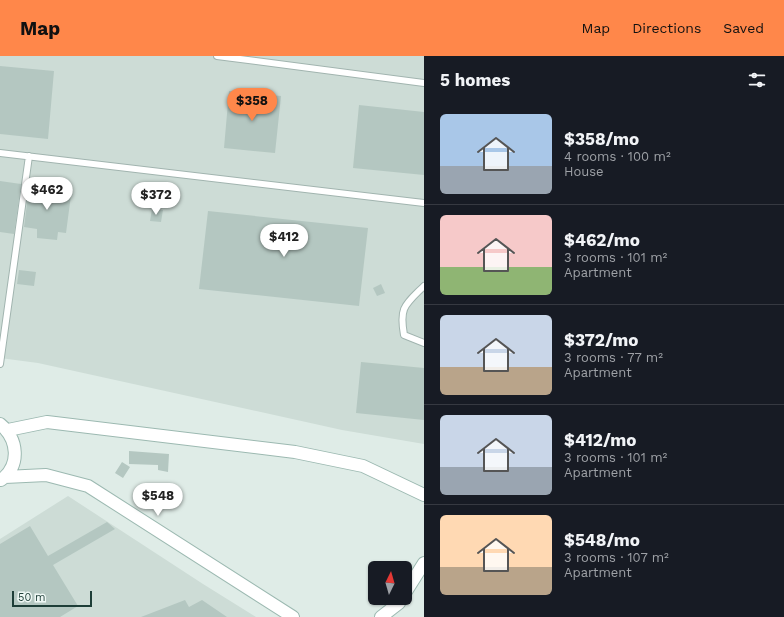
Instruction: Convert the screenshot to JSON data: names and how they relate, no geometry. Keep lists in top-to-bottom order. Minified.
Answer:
{"scale_bar":"50 m","north":"top","page":{"header":"Map","nav":["Map","Directions","Saved"],"heading":"5 homes","price":["$358","$462","$372","$412","$548"],"list":[{"name":"$358/mo","note":"4 rooms · 100 m² · House"},{"name":"$462/mo","note":"3 rooms · 101 m² · Apartment"},{"name":"$372/mo","note":"3 rooms · 77 m² · Apartment"},{"name":"$412/mo","note":"3 rooms · 101 m² · Apartment"},{"name":"$548/mo","note":"3 rooms · 107 m² · Apartment"}],"scale":"50 m"}}
